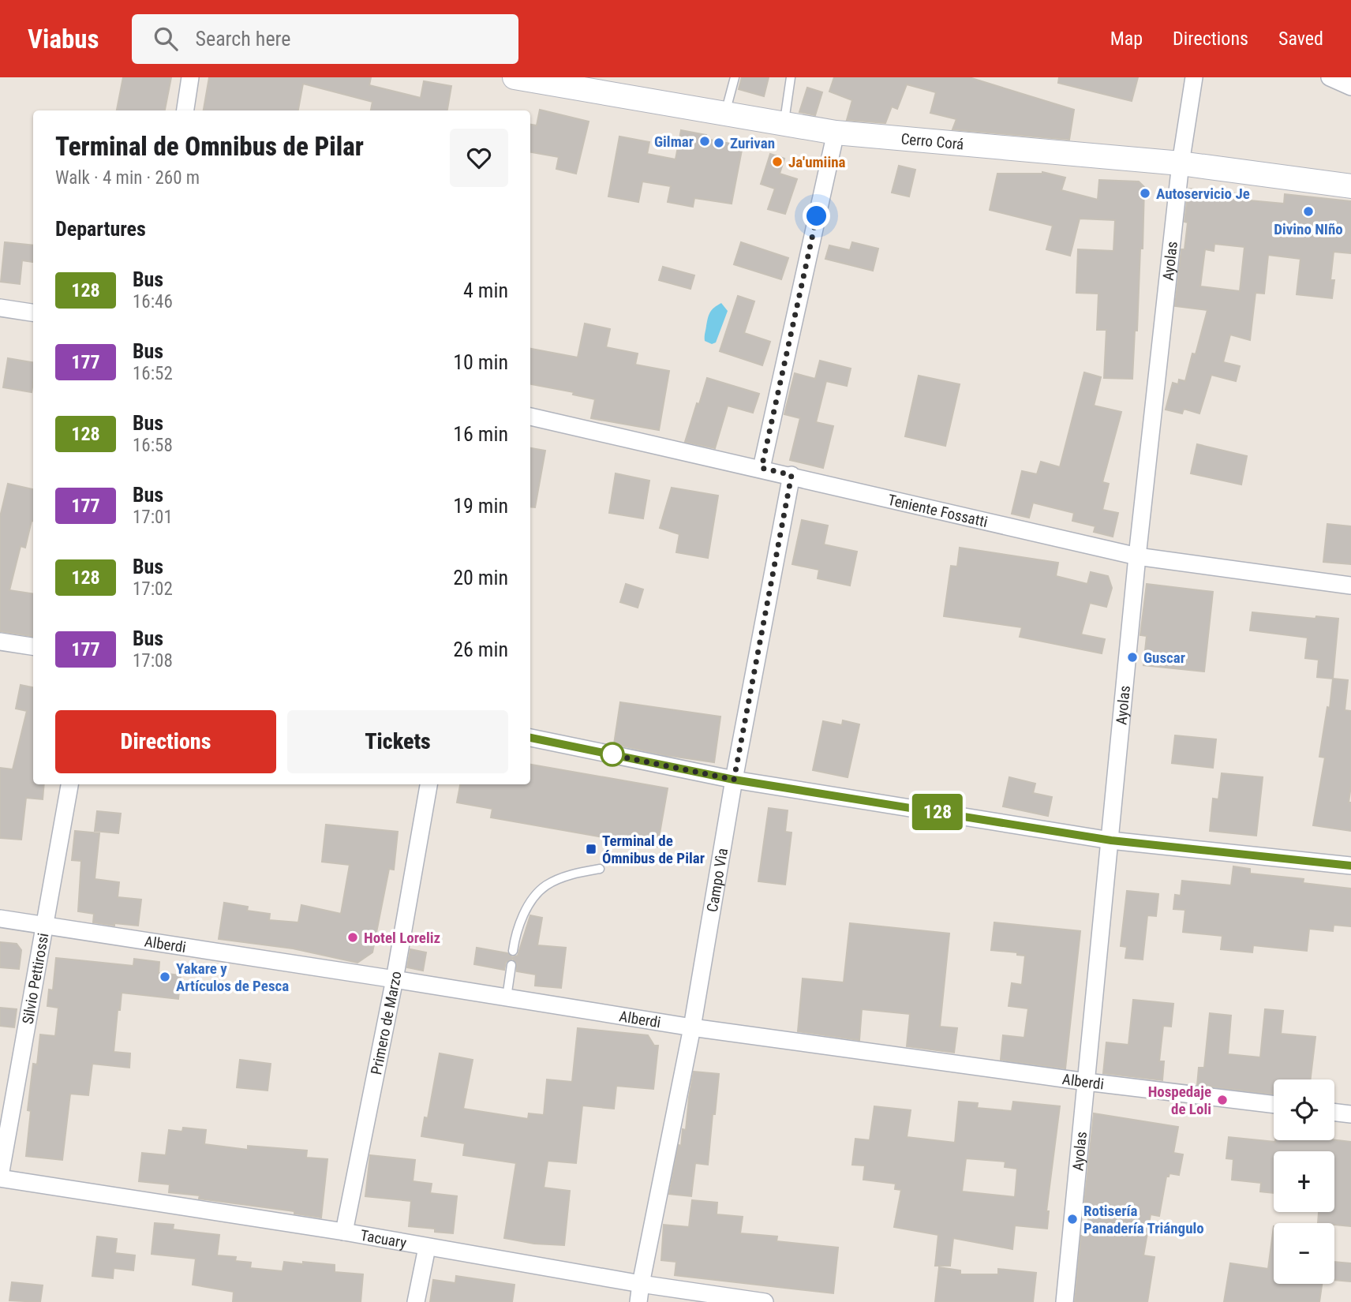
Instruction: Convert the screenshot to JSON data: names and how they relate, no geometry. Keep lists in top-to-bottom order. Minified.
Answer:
{"streets":{"street":["Cerro Corá","Ayolas","Teniente Fossatti","Campo Vìa","Alberdi","Silvio Pettirossi","Primero de Marzo","Tacuary"]},"crossings":[["Cerro Corá","Ayolas"],["Ayolas","Teniente Fossatti"],["Ayolas","Alberdi"],["Teniente Fossatti","Campo Vìa"],["Campo Vìa","Alberdi"],["Campo Vìa","Tacuary"],["Alberdi","Silvio Pettirossi"],["Alberdi","Primero de Marzo"],["Silvio Pettirossi","Tacuary"],["Primero de Marzo","Tacuary"]],"places":{"other":["Gilmar","Zurivan","Ja'umiina","Autoservicio Je","Divino NIño","Guscar","Hotel Loreliz","Yakare y Artículos de Pesca","Hospedaje de Loli","Rotisería Panadería Triángulo"],"transit":["Terminal de Ómnibus de Pilar"]},"lines":["bus line 128"],"page":{"header":"Viabus","search":"Search here","nav":["Map","Directions","Saved"],"on_map":"128","heading":[["Terminal de Omnibus de Pilar","Walk · 4 min · 260 m"],"Departures"],"list":[{"mark":"128","name":"Bus","note":"16:46","value":"4 min"},{"mark":"177","name":"Bus","note":"16:52","value":"10 min"},{"mark":"128","name":"Bus","note":"16:58","value":"16 min"},{"mark":"177","name":"Bus","note":"17:01","value":"19 min"},{"mark":"128","name":"Bus","note":"17:02","value":"20 min"},{"mark":"177","name":"Bus","note":"17:08","value":"26 min"}],"buttons":["Directions","Tickets"],"map_buttons":["+","−"]}}
